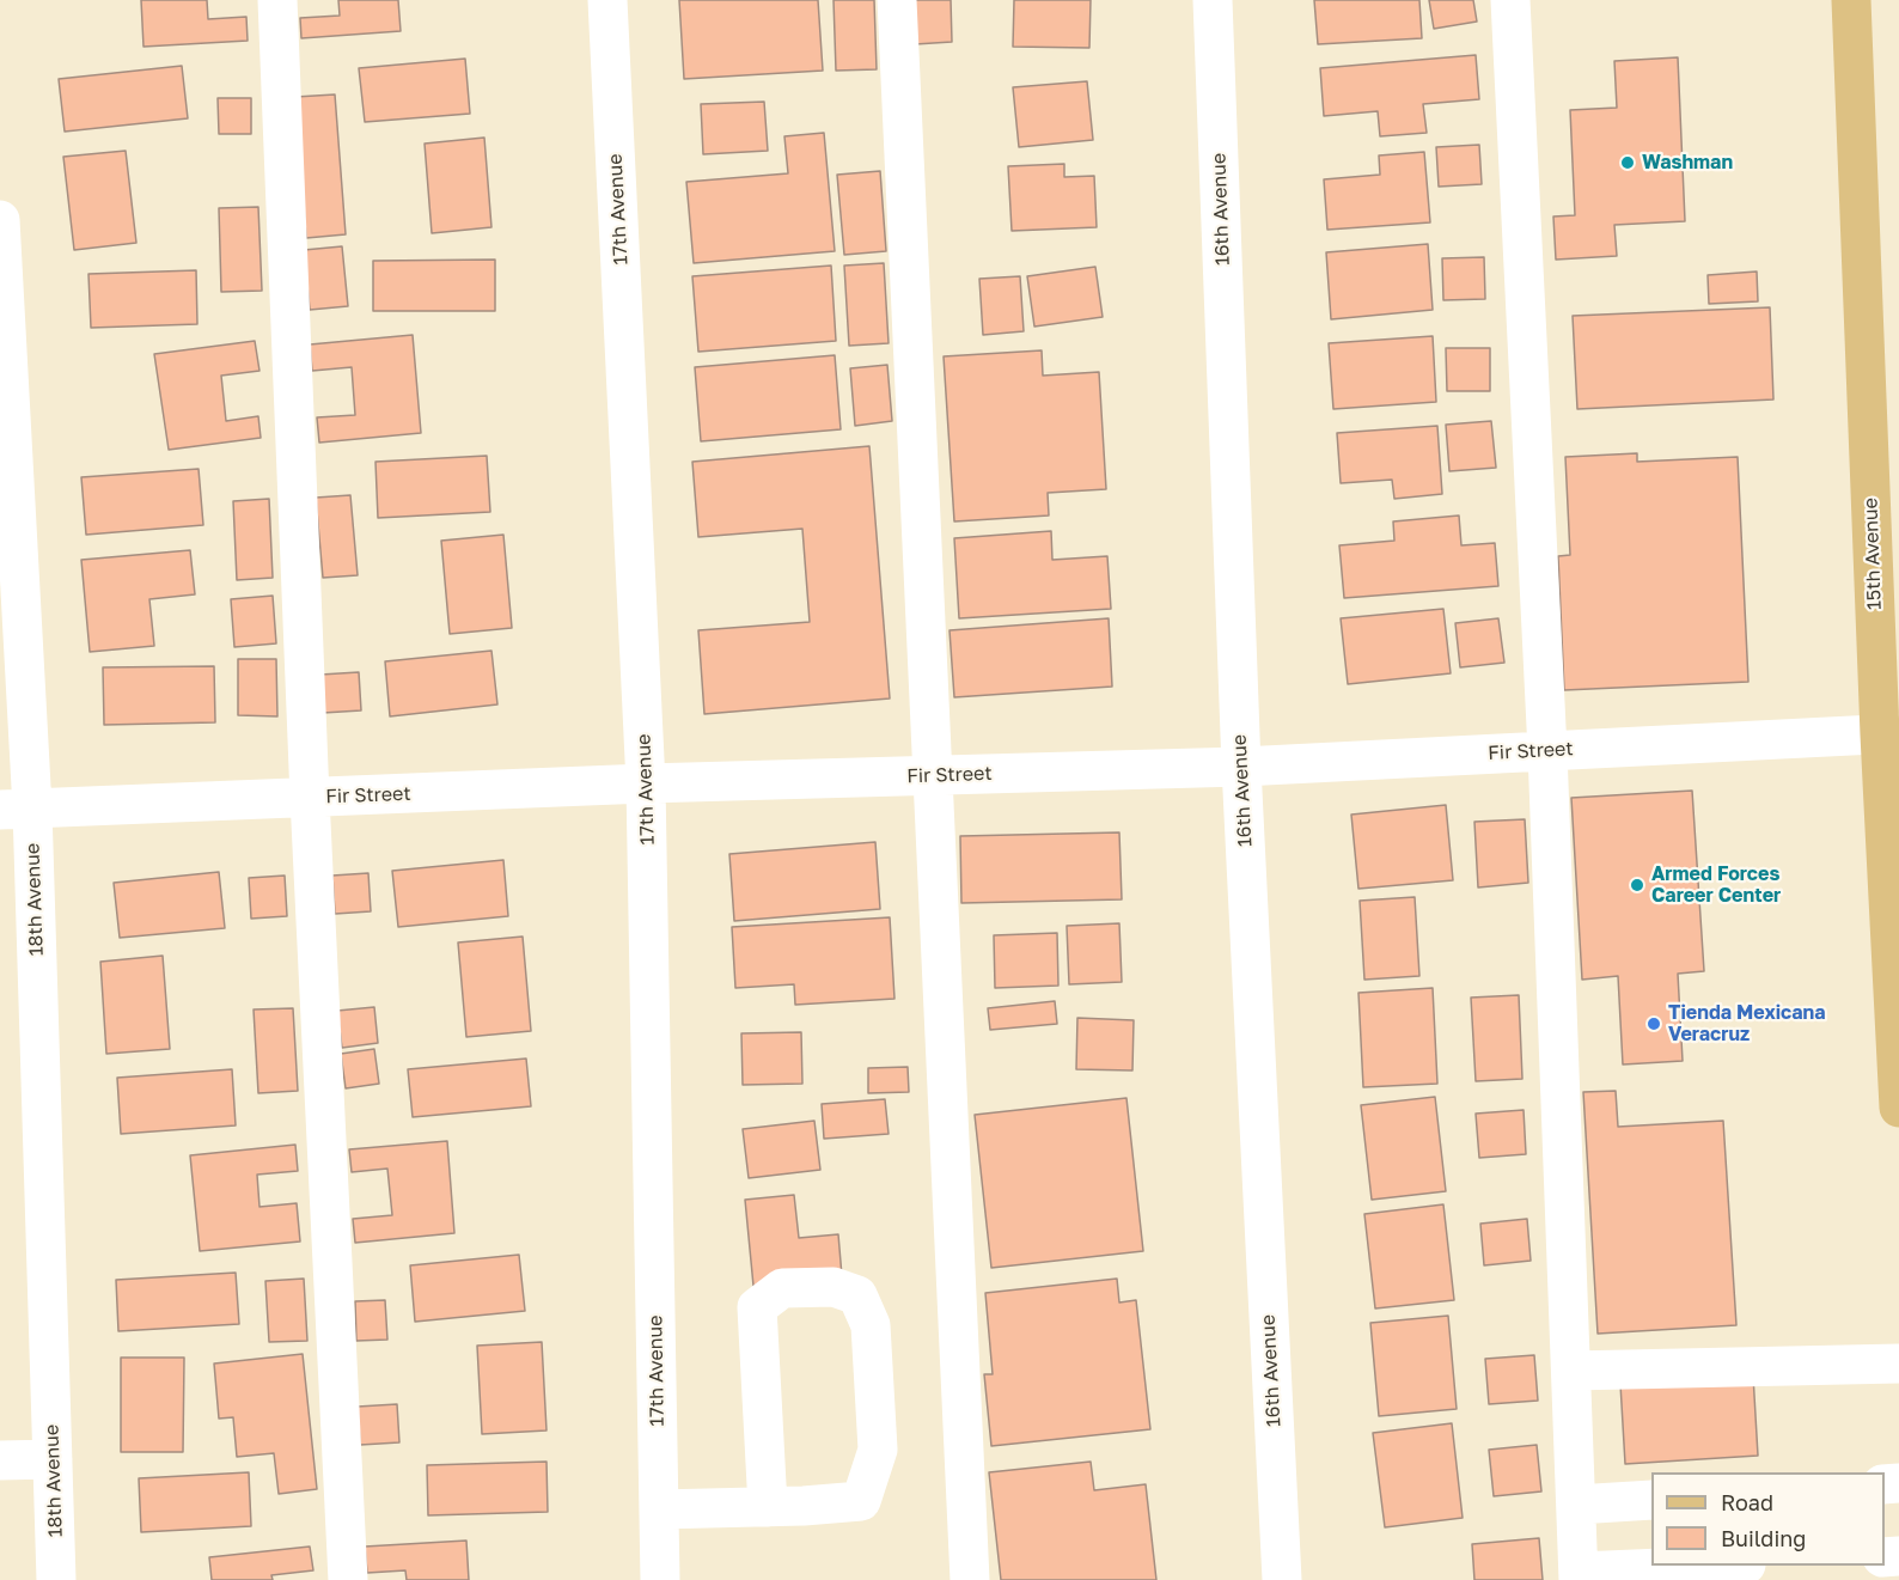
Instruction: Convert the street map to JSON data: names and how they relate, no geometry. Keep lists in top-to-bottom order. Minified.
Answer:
{"streets":{"main road":["15th Avenue"],"street":["17th Avenue","16th Avenue","Fir Street","18th Avenue"]},"crossings":[["17th Avenue","Fir Street"],["16th Avenue","Fir Street"],["15th Avenue","Fir Street"],["Fir Street","18th Avenue"]],"places":["Washman","Armed Forces Career Center","Tienda Mexicana Veracruz"],"legend":["Road","Building"]}
